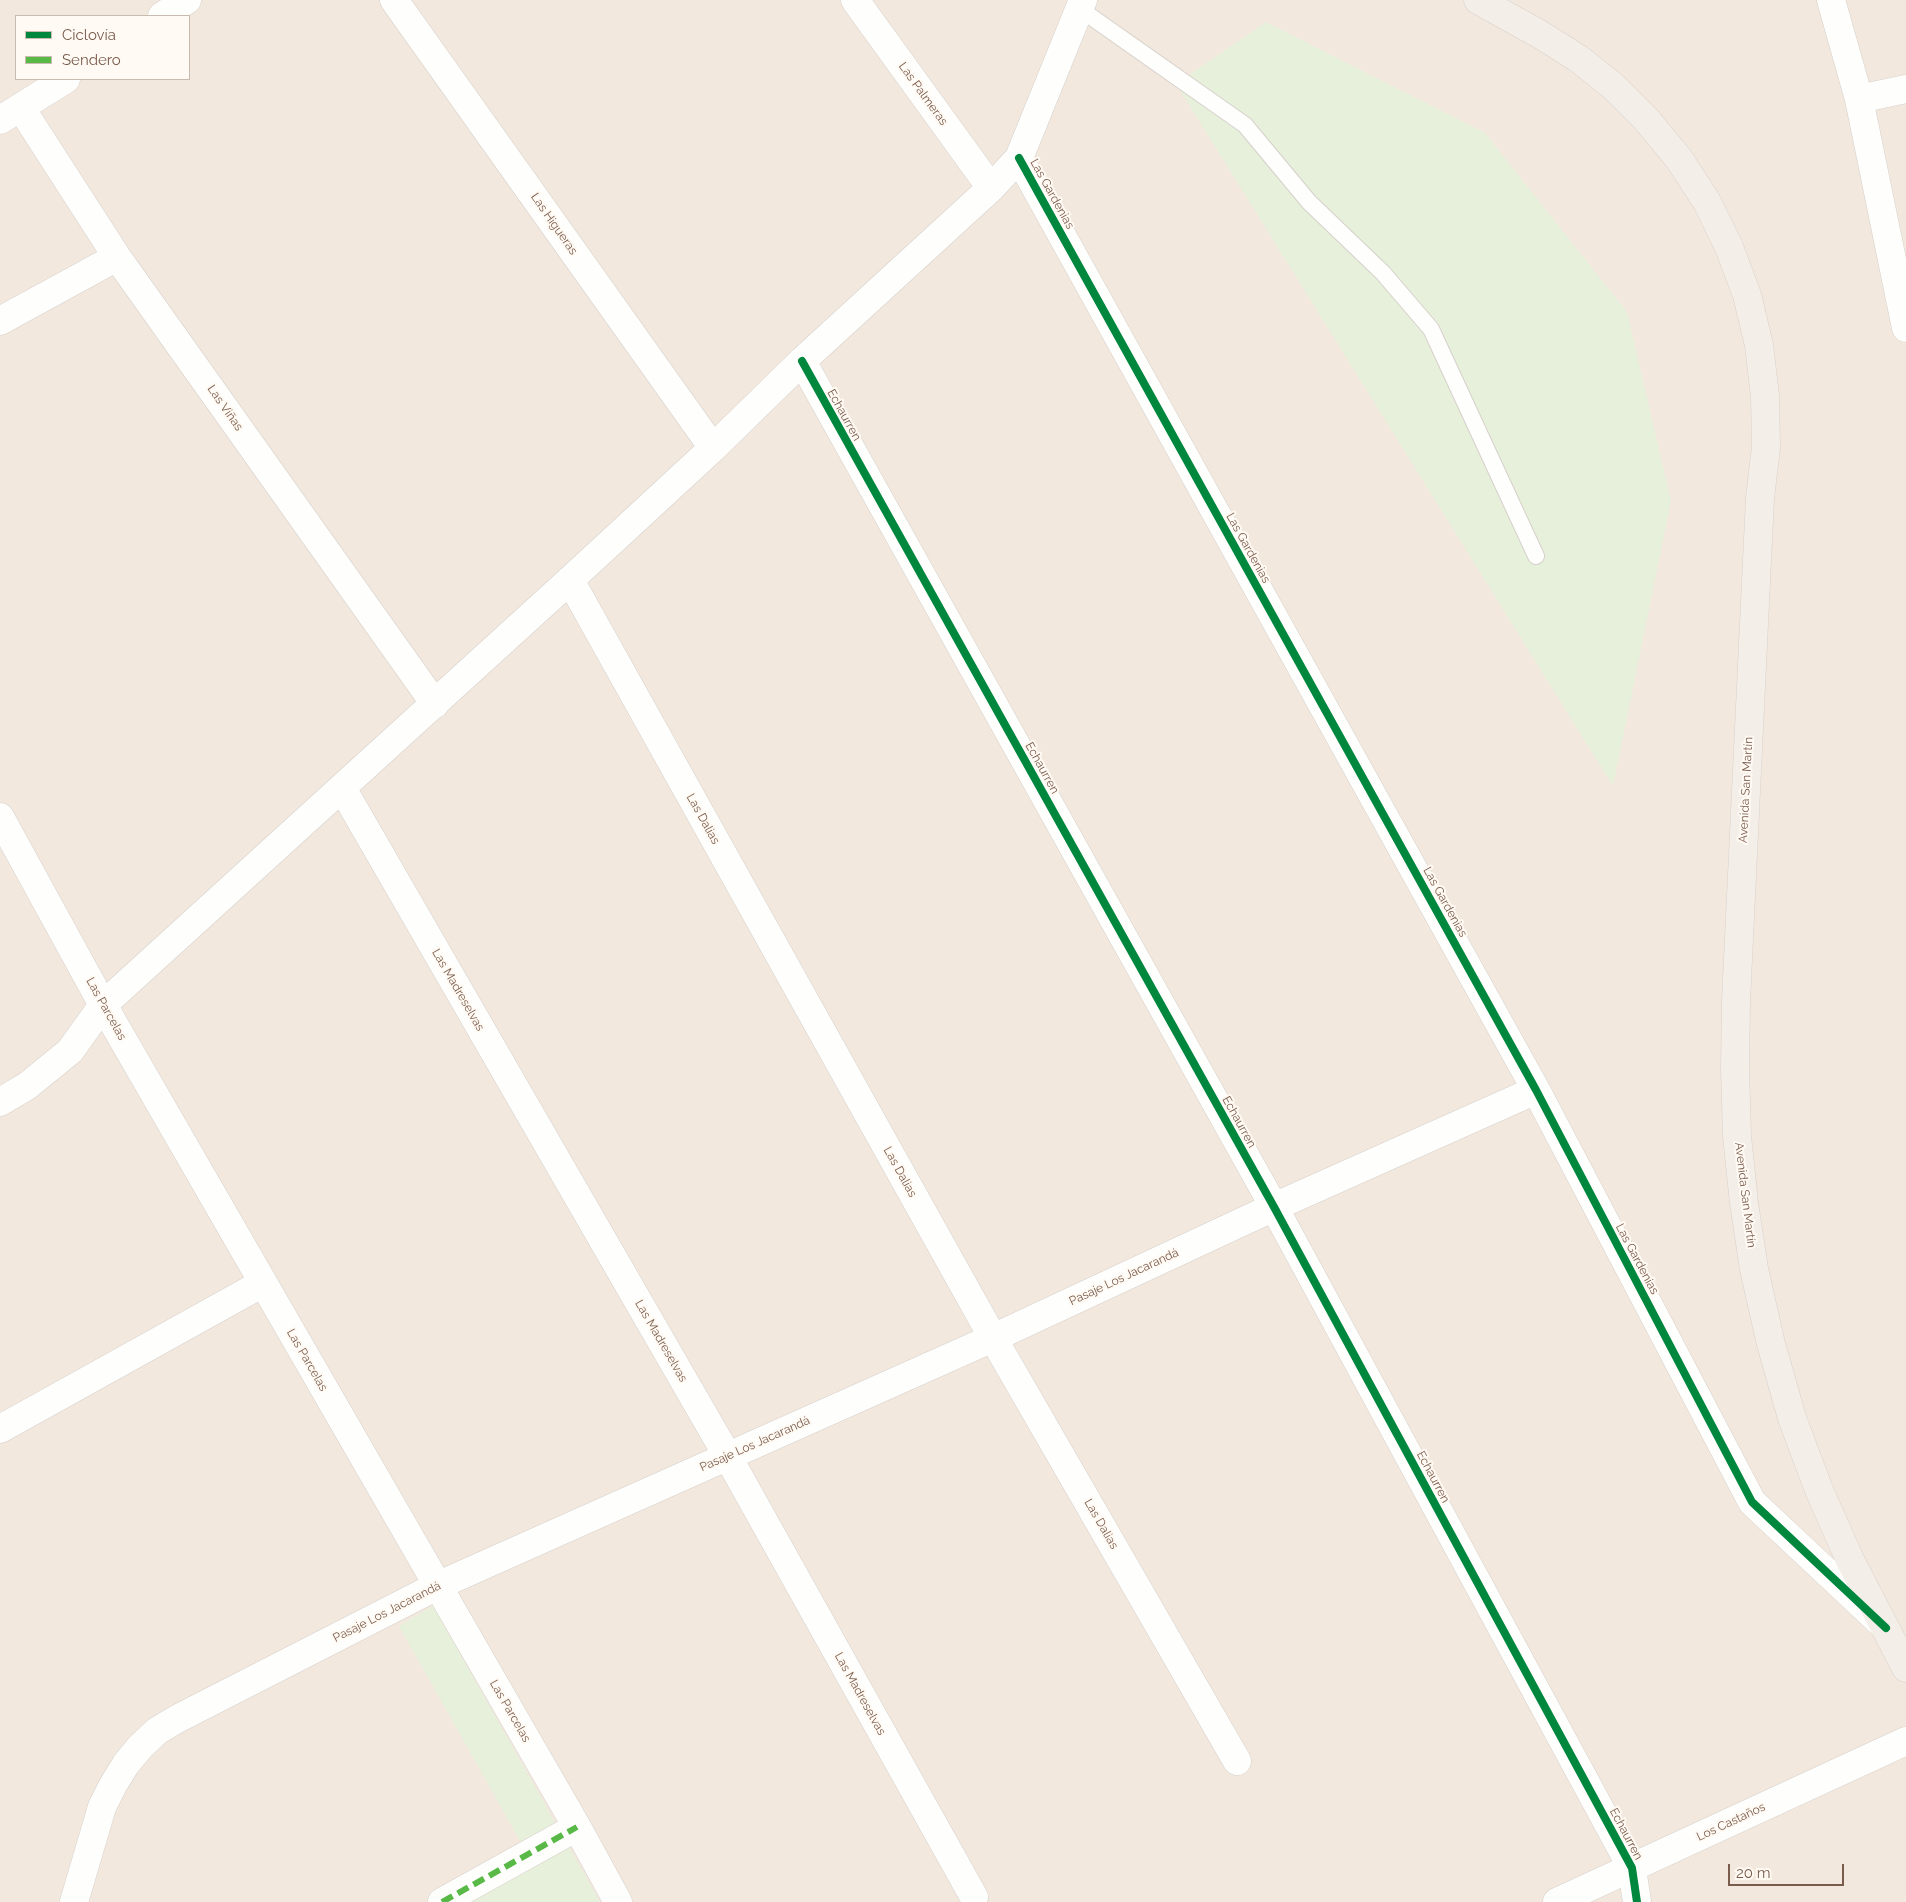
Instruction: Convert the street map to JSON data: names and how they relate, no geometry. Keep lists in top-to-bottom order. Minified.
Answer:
{"streets":{"main road":["Avenida San Martín"],"street":["Las Palmeras","Las Gardenias","Las Higueras","Las Viñas","Echaurren","Las Dalias","Las Madreselvas","Las Parcelas","Pasaje Los Jacarandá","Los Castaños"]},"crossings":[["Las Gardenias","Avenida San Martín"],["Las Gardenias","Pasaje Los Jacarandá"],["Echaurren","Pasaje Los Jacarandá"],["Echaurren","Los Castaños"],["Las Dalias","Pasaje Los Jacarandá"],["Las Madreselvas","Pasaje Los Jacarandá"],["Las Parcelas","Pasaje Los Jacarandá"]],"legend":["Ciclovía","Sendero"],"scale_bar":"20 m"}
